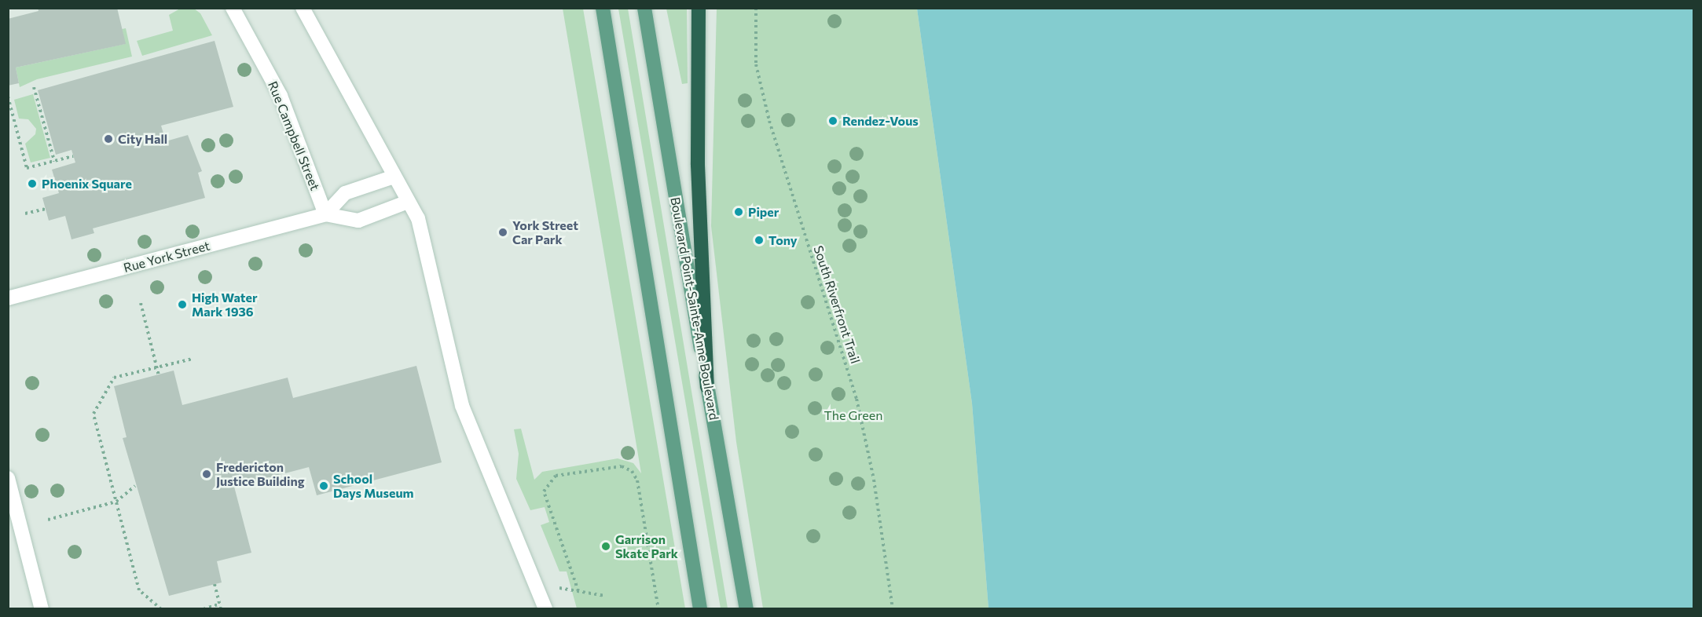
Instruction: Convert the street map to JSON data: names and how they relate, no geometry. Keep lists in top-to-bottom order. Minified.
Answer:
{"streets":{"main road":["Boulevard Point-Sainte-Anne Boulevard"],"street":["Rue Campbell Street","Rue York Street"],"path":["South Riverfront Trail"]},"crossings":[["Rue Campbell Street","Rue York Street"]],"parks":["The Green"],"places":["Rendez-Vous","City Hall","Phoenix Square","Piper","York Street Car Park","Tony","High Water Mark 1936","Fredericton Justice Building","School Days Museum","Garrison Skate Park"]}
